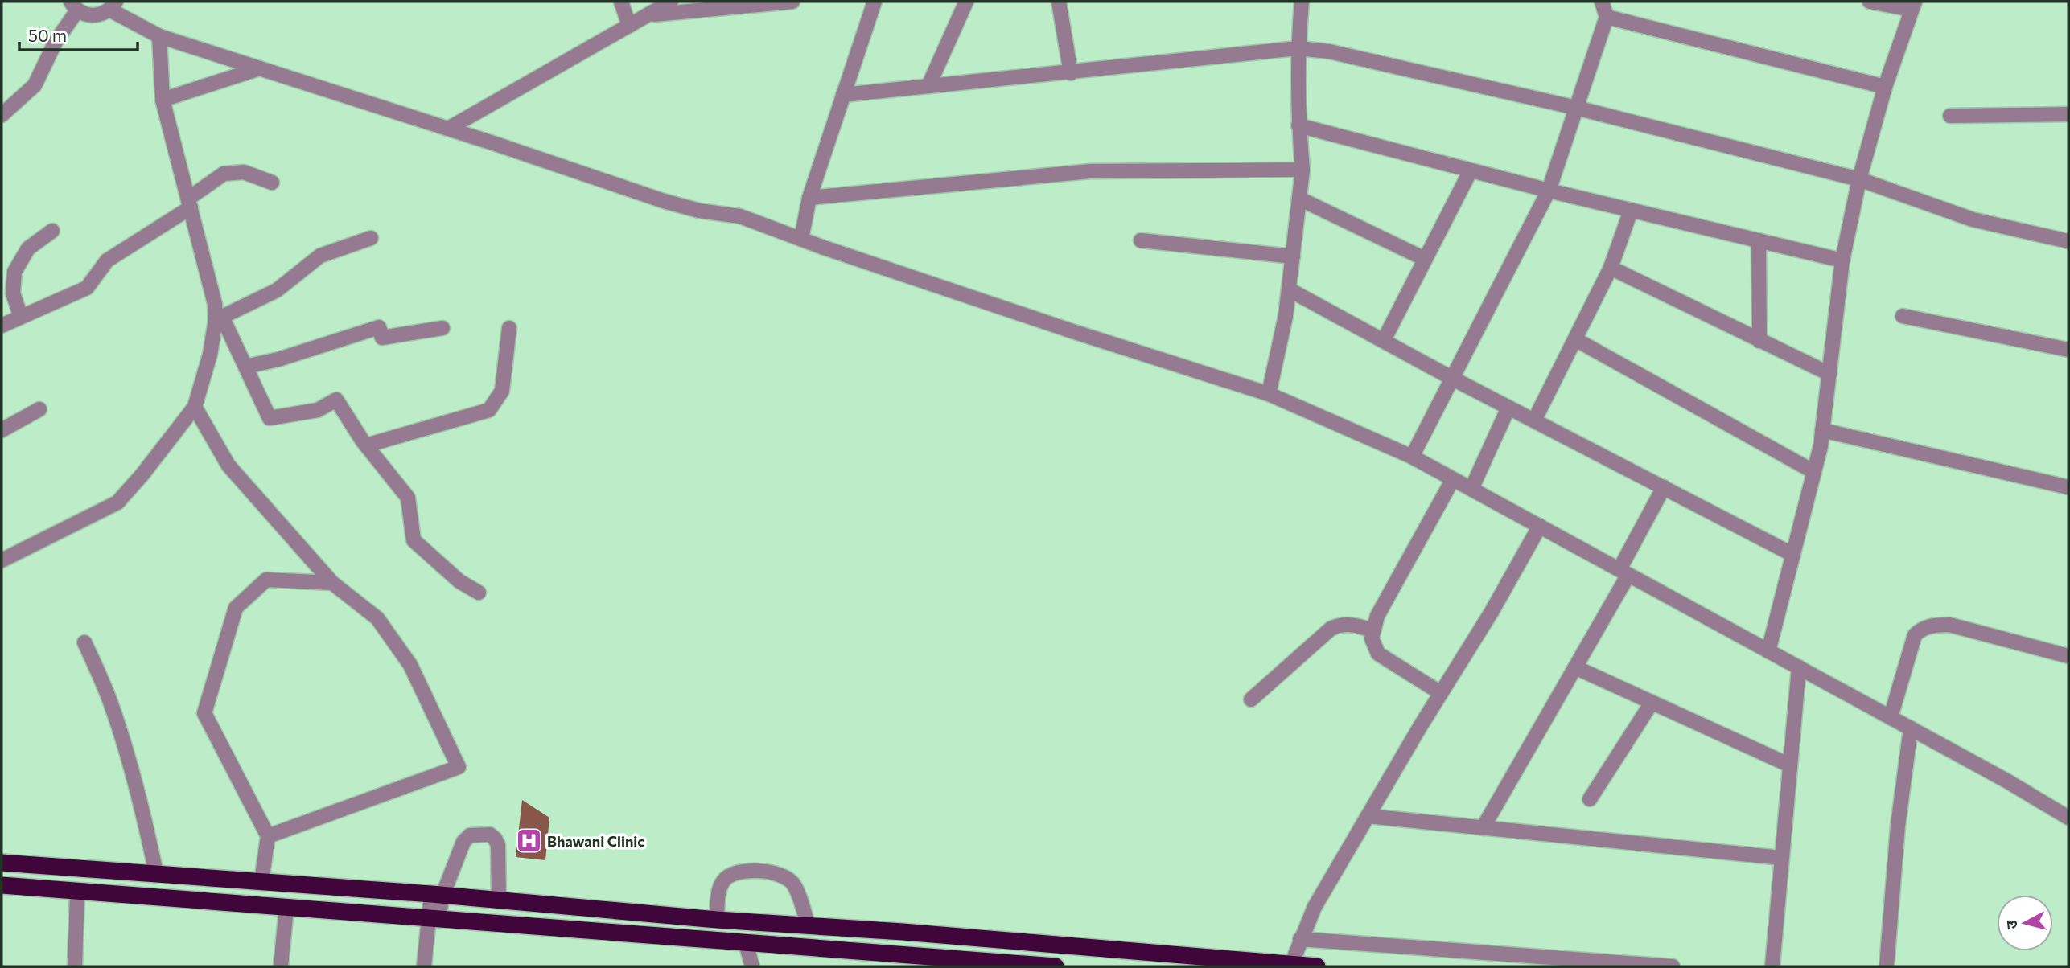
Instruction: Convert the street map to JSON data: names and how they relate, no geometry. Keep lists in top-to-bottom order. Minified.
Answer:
{"places":{"hospital":["Bhawani Clinic"]},"scale_bar":"50 m","north":"left"}
